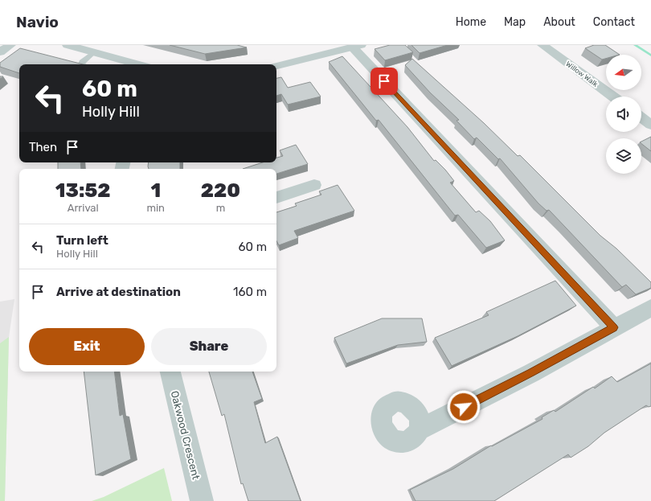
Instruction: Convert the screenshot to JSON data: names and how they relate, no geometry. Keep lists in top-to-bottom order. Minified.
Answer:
{"streets":{"street":["Willow Walk","Oakwood Crescent"]},"north":"left","page":{"header":"Navio","nav":["Home","Map","About","Contact"],"turn":["60 m","Holly Hill"],"then":"Then","eta":["13:52","Arrival","1","min","220","m"],"list":[{"name":"Turn left","note":"Holly Hill","value":"60 m"},{"name":"Arrive at destination","value":"160 m"}],"buttons":["Exit","Share"]}}
